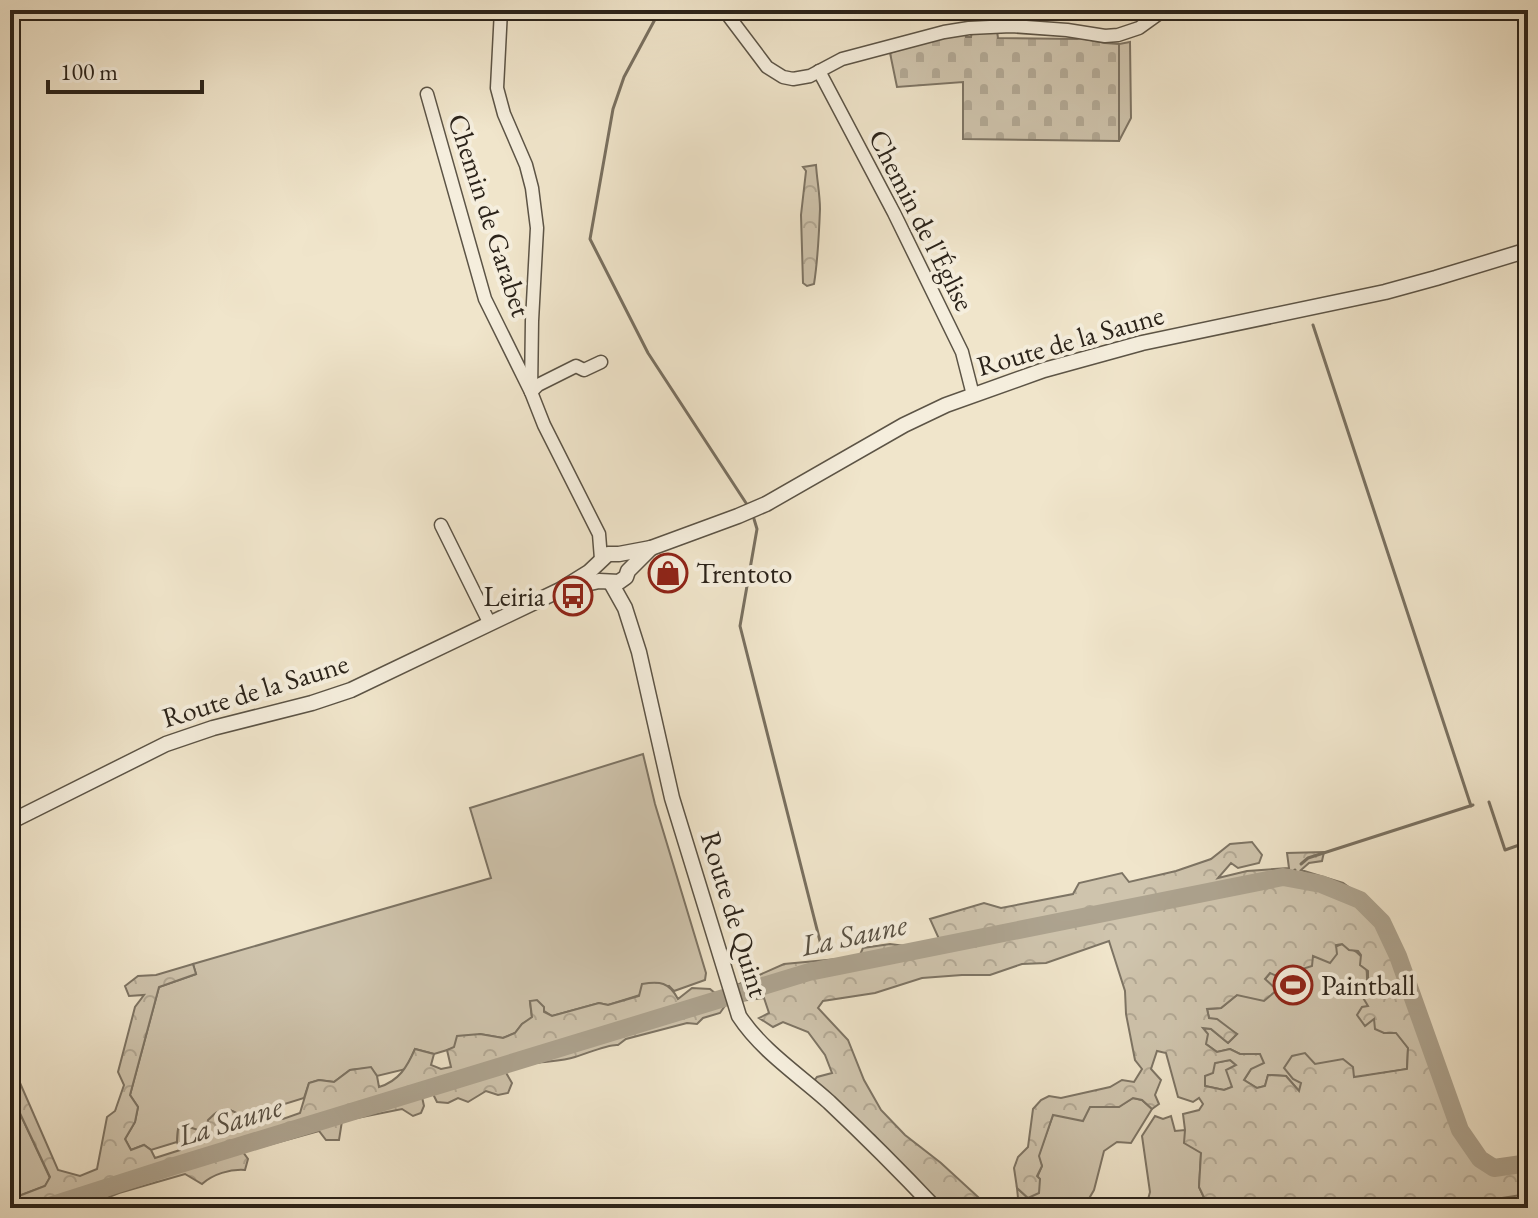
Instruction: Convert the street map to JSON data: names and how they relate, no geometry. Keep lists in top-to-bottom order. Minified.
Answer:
{"streets":{"street":["Chemin de Garabet","Chemin de l'Église","Route de la Saune","Route de Quint"]},"crossings":[["Chemin de Garabet","Route de la Saune"],["Chemin de Garabet","Route de Quint"],["Chemin de l'Église","Route de la Saune"],["Route de la Saune","Route de Quint"]],"water":["La Saune"],"places":{"shop":["Trentoto"],"bus stop":["Leiria"],"sports":["Paintball"]},"scale_bar":"100 m"}
